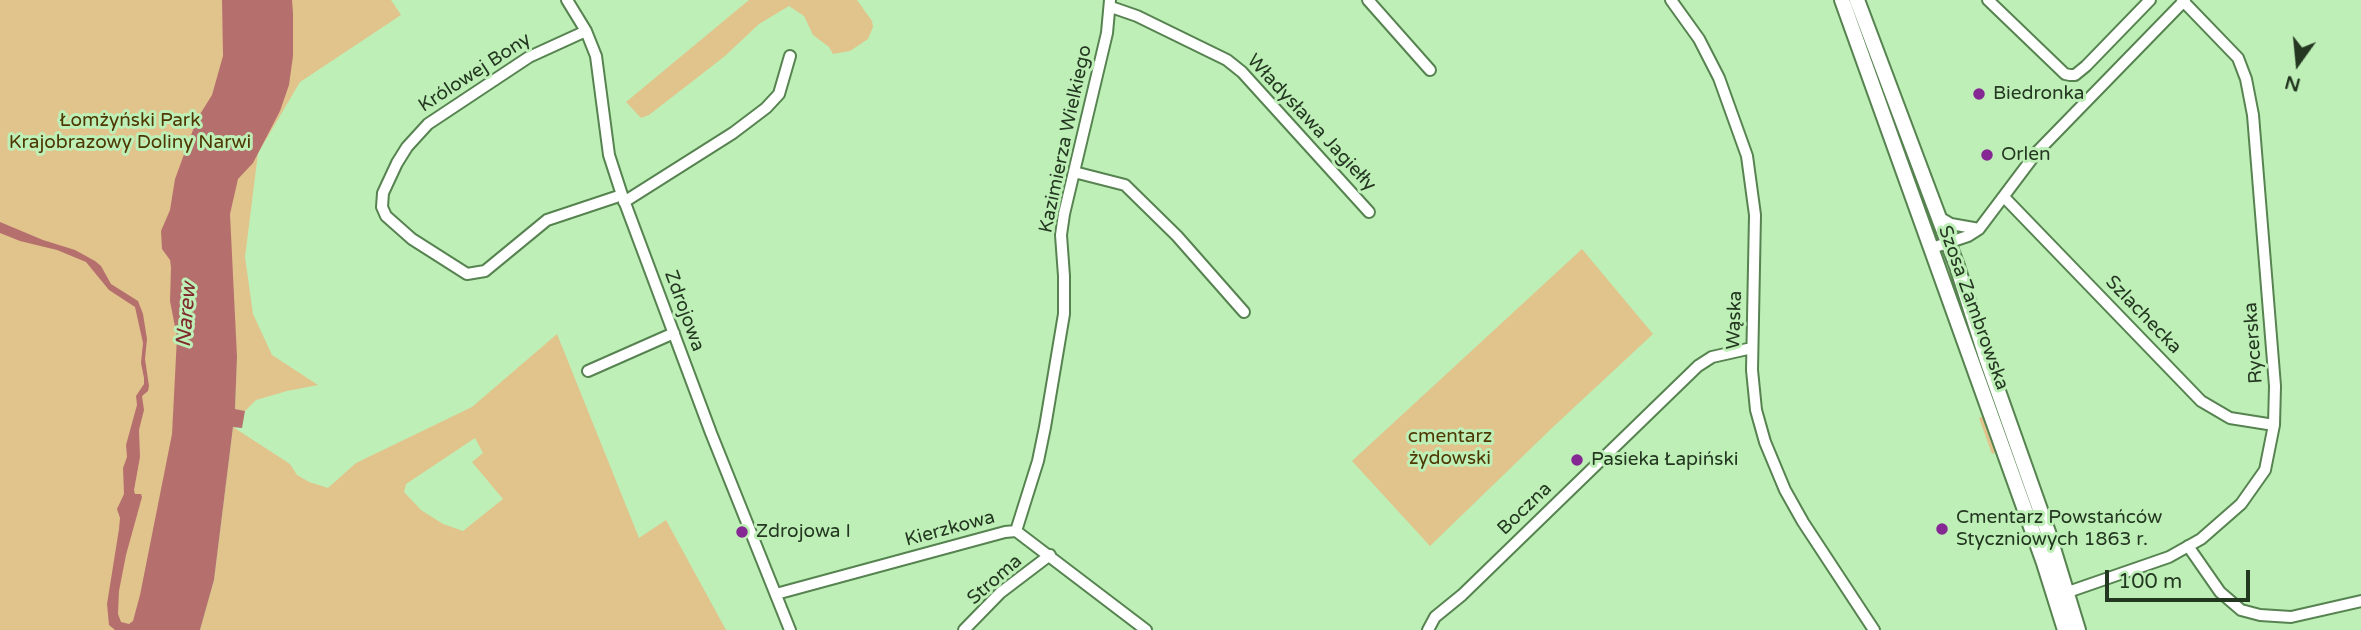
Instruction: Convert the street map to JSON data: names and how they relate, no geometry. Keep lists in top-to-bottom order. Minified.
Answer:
{"streets":{"main road":["Szosa Zambrowska"],"street":["Królowej Bony","Władysława Jagiełły","Kazimierza Wielkiego","Zdrojowa","Szlachecka","Wąska","Rycerska","Boczna","Kierzkowa","Stroma"]},"crossings":[["Królowej Bony","Zdrojowa"],["Władysława Jagiełły","Kazimierza Wielkiego"],["Kazimierza Wielkiego","Kierzkowa"],["Szosa Zambrowska","Rycerska"],["Zdrojowa","Kierzkowa"],["Szlachecka","Rycerska"],["Wąska","Boczna"],["Kierzkowa","Stroma"]],"water":["Narew"],"parks":["Łomżyński Park Krajobrazowy Doliny Narwi","cmentarz żydowski"],"places":["Biedronka","Orlen","Pasieka Łapiński","Cmentarz Powstańców Styczniowych 1863 r.","Zdrojowa I"],"scale_bar":"100 m","north":"bottom"}
